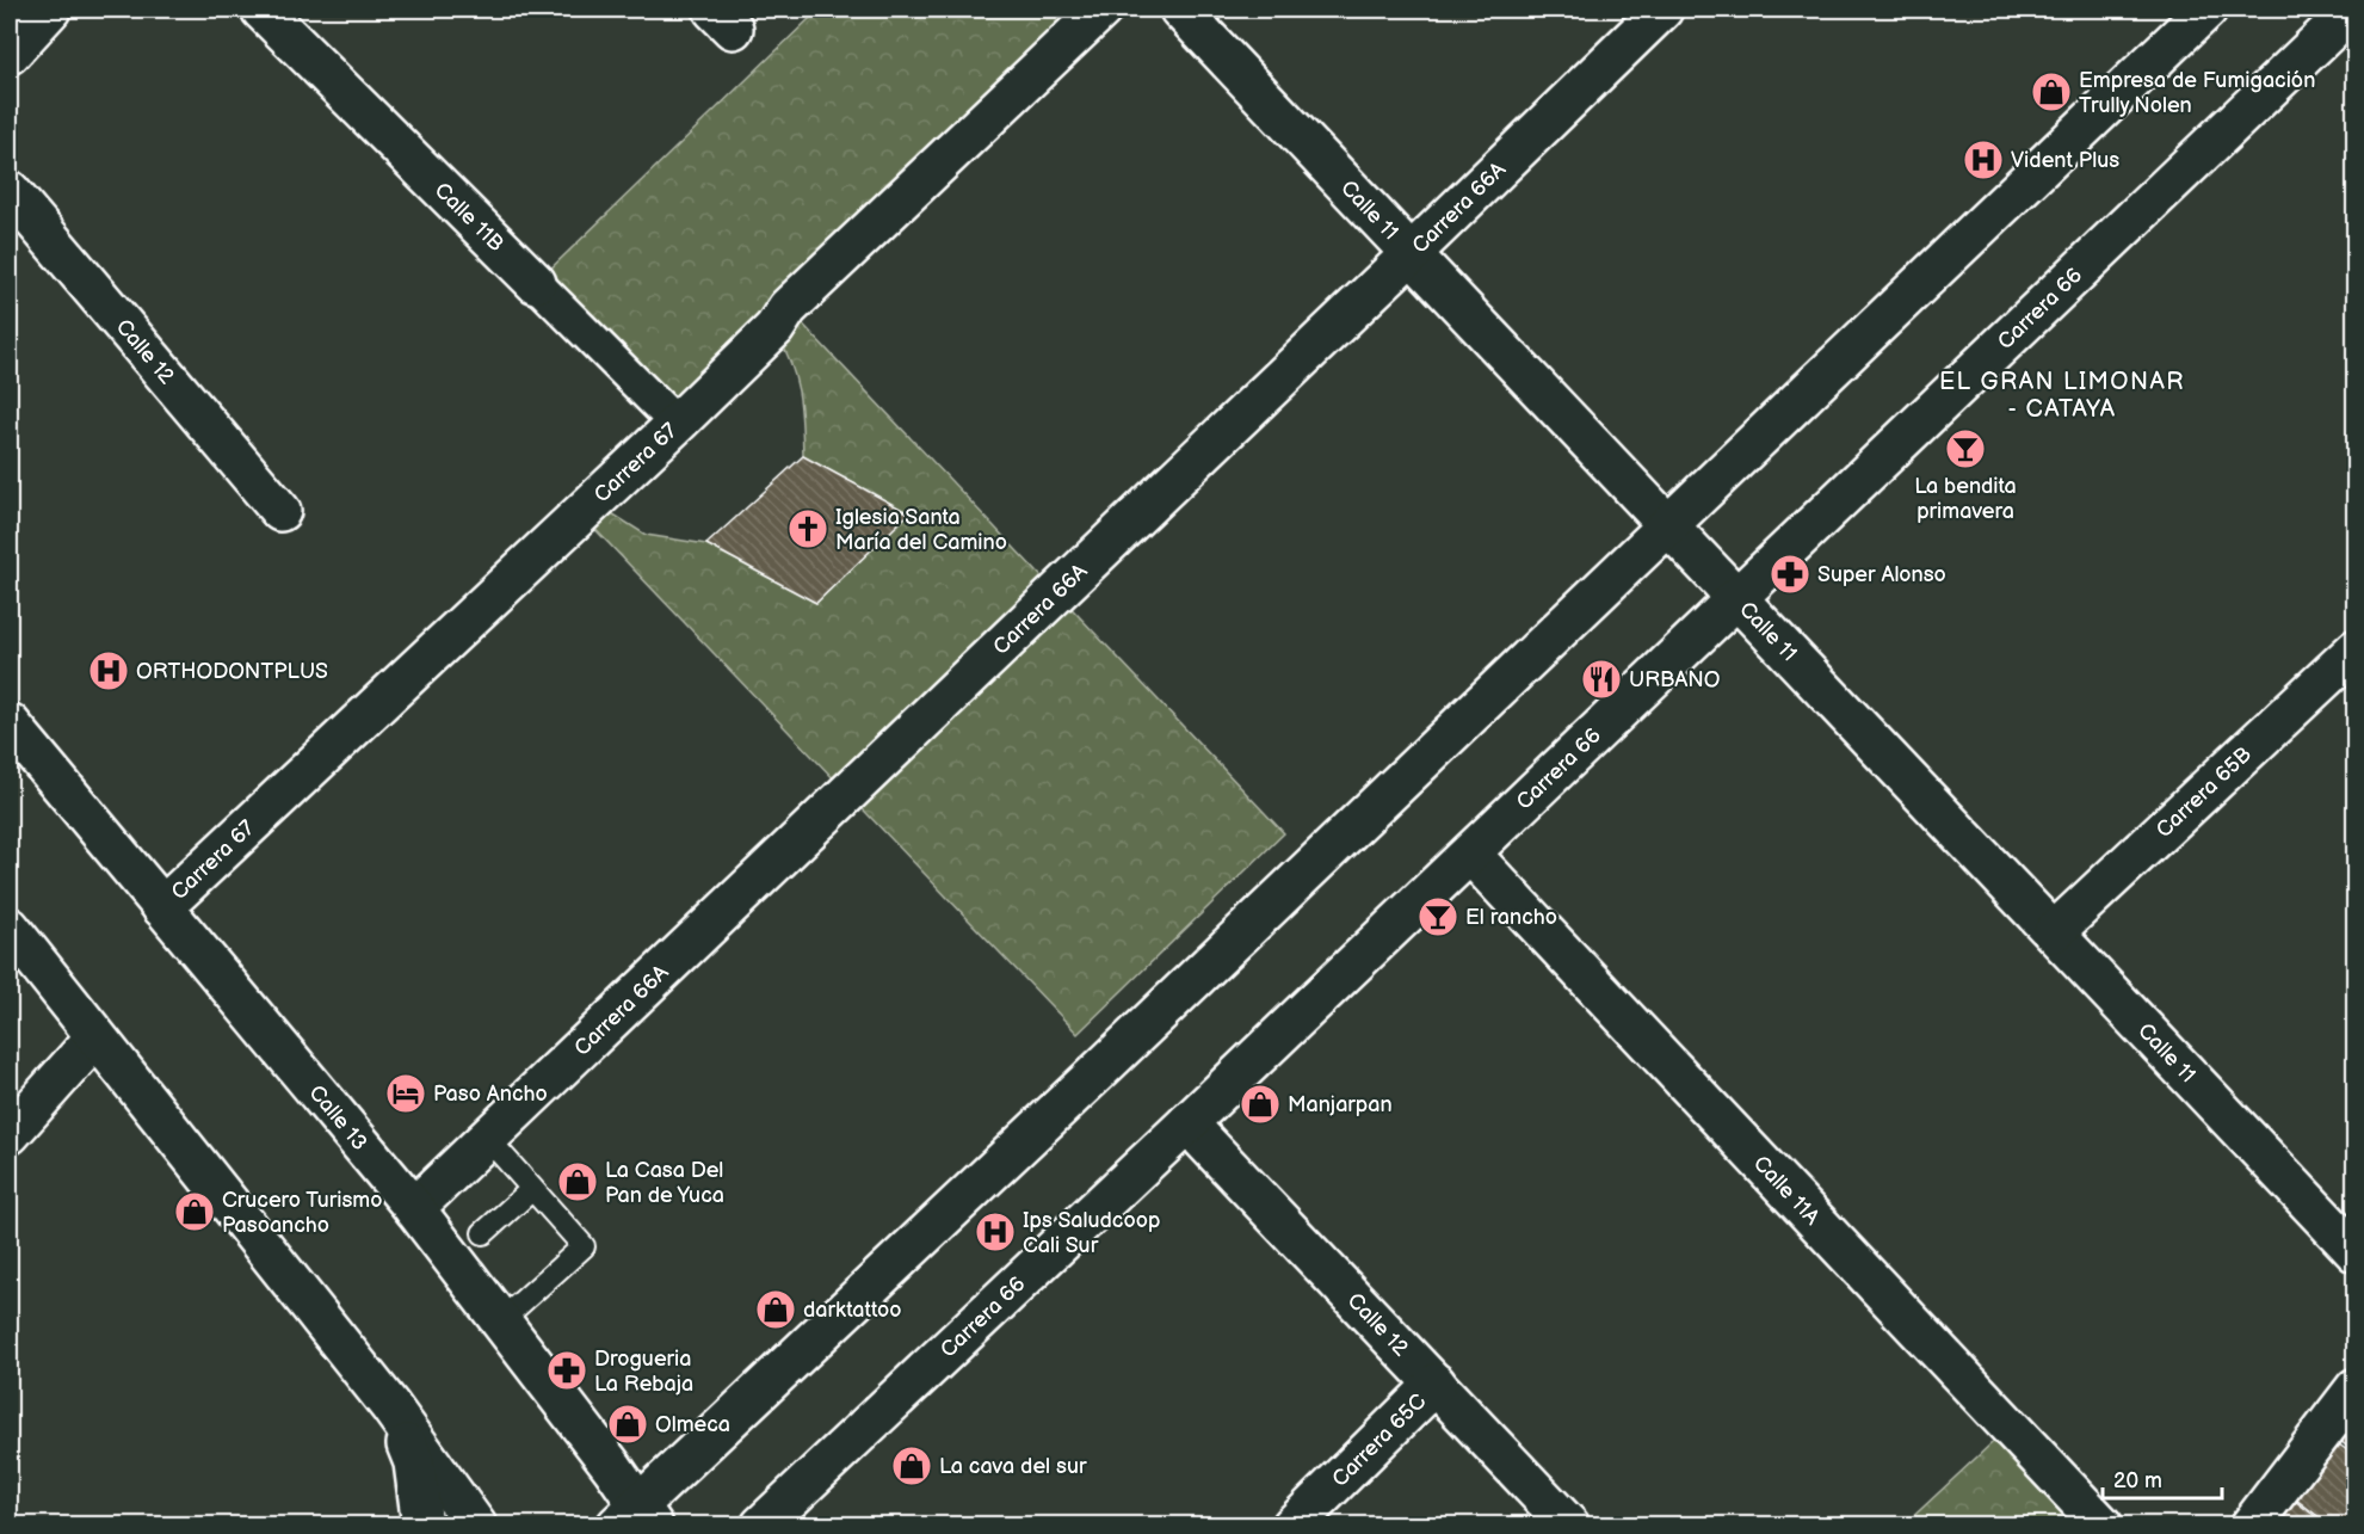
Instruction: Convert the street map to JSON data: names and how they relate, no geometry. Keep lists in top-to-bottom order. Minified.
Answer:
{"streets":{"street":["Carrera 66A","Calle 11","Calle 11B","Carrera 66","Calle 12","Carrera 67","Carrera 65B","Calle 13","Calle 11A","Carrera 65C"]},"crossings":[["Carrera 66A","Calle 11"],["Carrera 66A","Calle 13"],["Calle 11","Carrera 66"],["Calle 11","Carrera 65B"],["Calle 11B","Carrera 67"],["Carrera 66","Calle 12"],["Carrera 66","Calle 11A"],["Calle 12","Carrera 65C"],["Carrera 67","Calle 13"]],"districts":["EL GRAN LIMONAR - CATAYA"],"places":{"shop":["Empresa de Fumigación Trully Nolen","Manjarpan","La Casa Del Pan de Yuca","Crucero Turismo Pasoancho","darktattoo","Olmeca","La cava del sur"],"hospital":["Vident Plus","ORTHODONTPLUS","Ips Saludcoop Cali Sur"],"bar":["La bendita primavera","El rancho"],"church":["Iglesia Santa María del Camino"],"pharmacy":["Super Alonso","Drogueria La Rebaja"],"restaurant":["URBANO"],"hotel":["Paso Ancho"]},"scale_bar":"20 m"}
